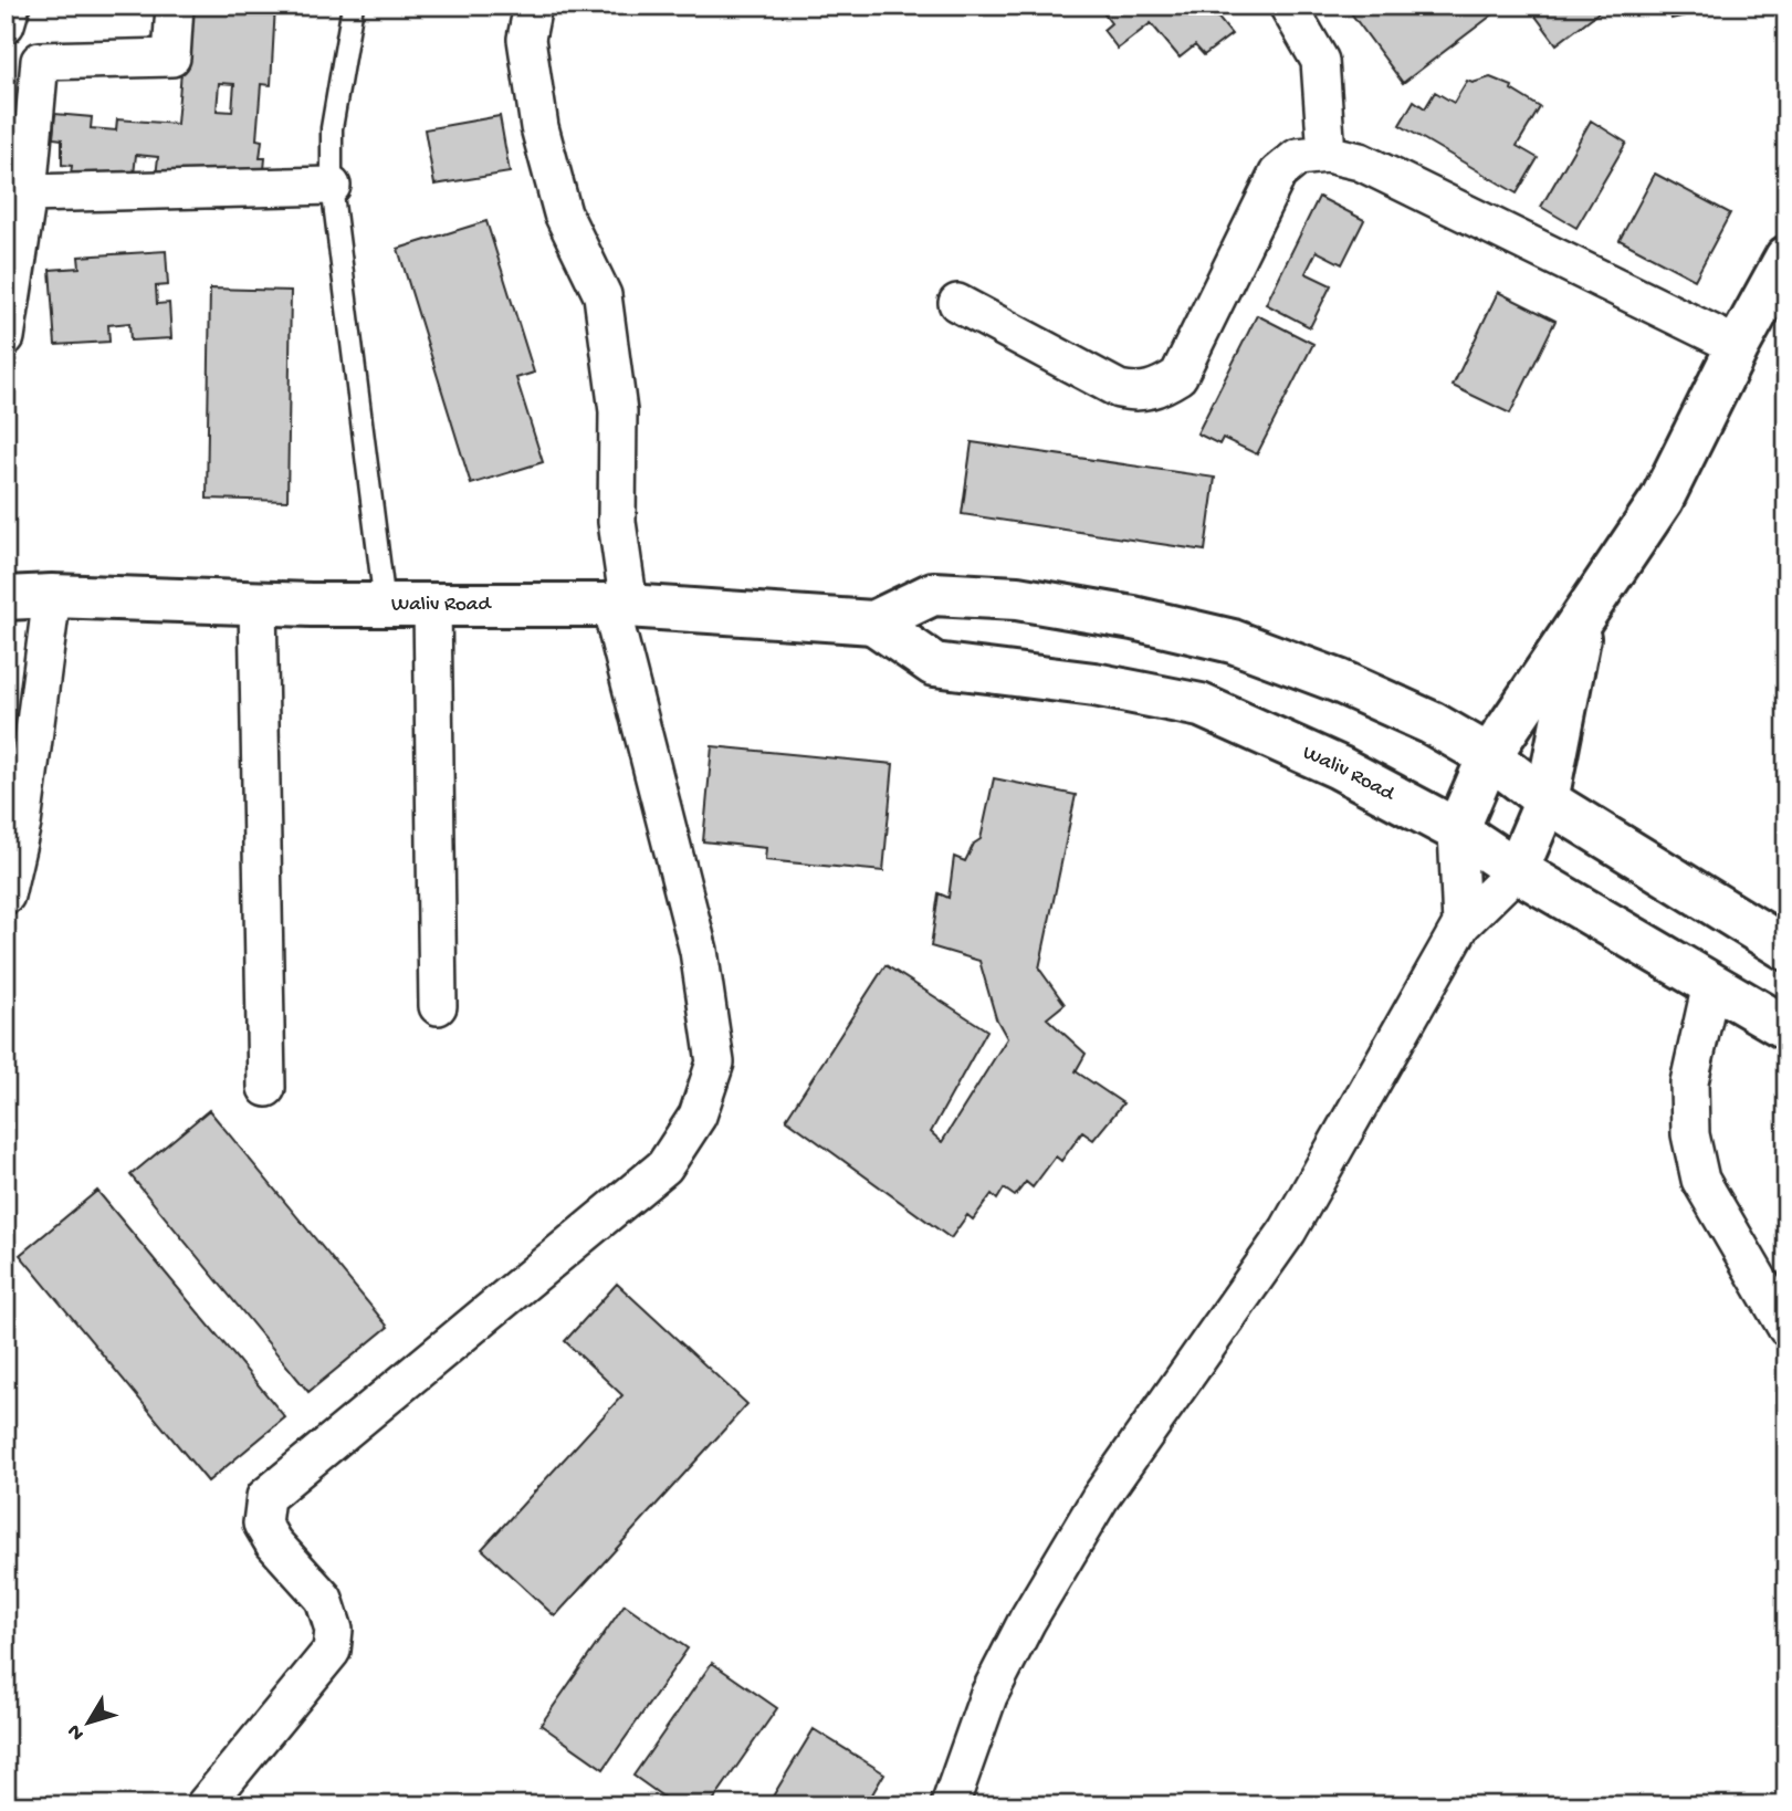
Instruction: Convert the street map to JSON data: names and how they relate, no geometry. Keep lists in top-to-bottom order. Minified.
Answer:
{"streets":{"main road":["Waliv Road"]},"north":"bottom left"}
